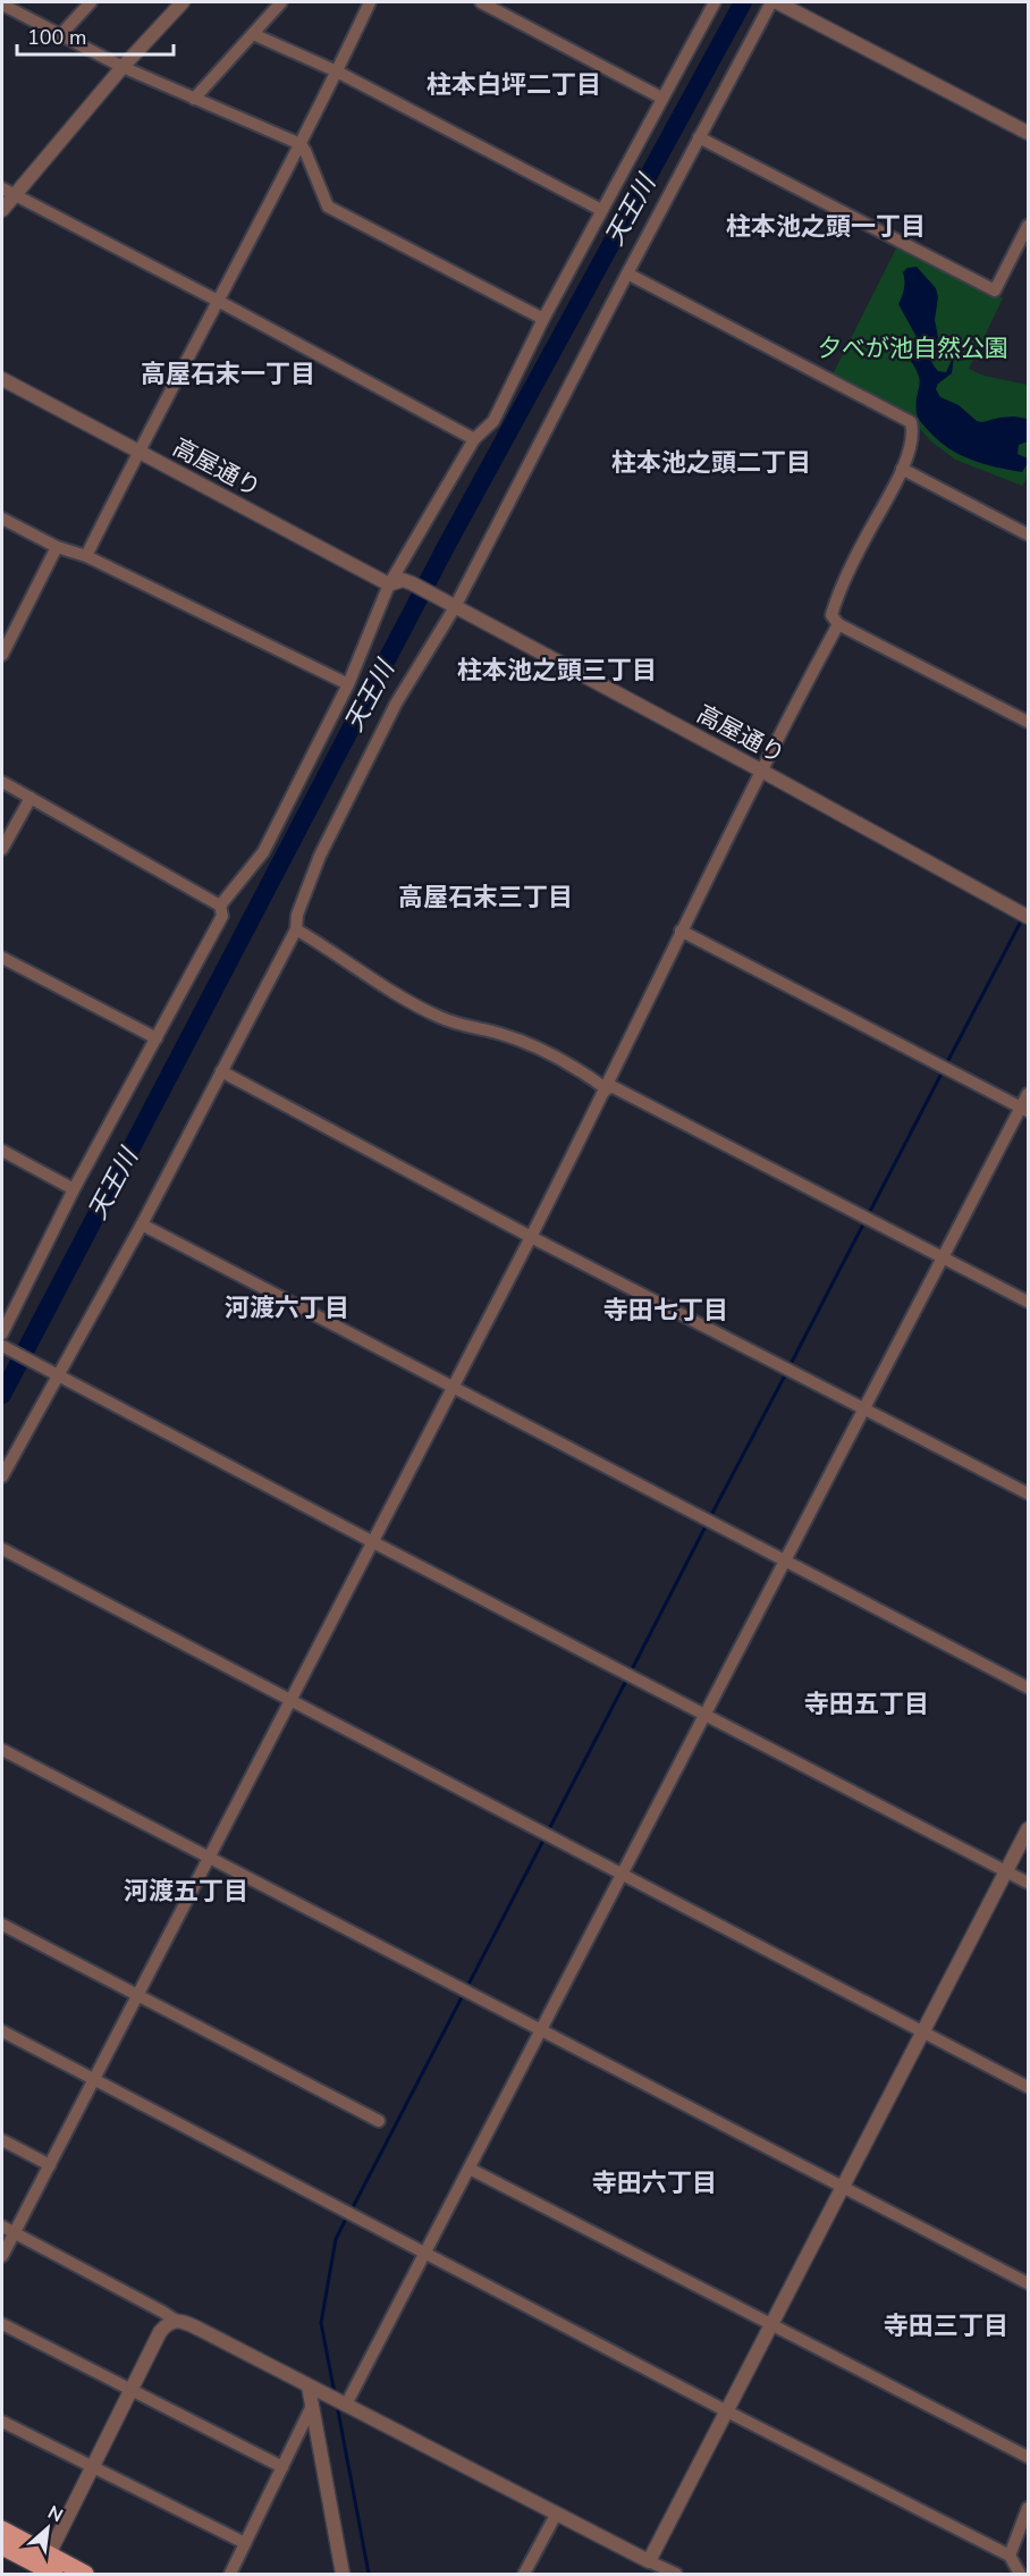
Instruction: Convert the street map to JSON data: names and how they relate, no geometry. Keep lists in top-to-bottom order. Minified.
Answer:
{"streets":{"street":["高屋通り"]},"districts":["柱本白坪二丁目","柱本池之頭一丁目","高屋石末一丁目","柱本池之頭二丁目","柱本池之頭三丁目","高屋石末三丁目","河渡六丁目","寺田七丁目","寺田五丁目","河渡五丁目","寺田六丁目","寺田三丁目"],"water":["天王川"],"parks":["夕べが池自然公園"],"scale_bar":"100 m","north":"top right"}
